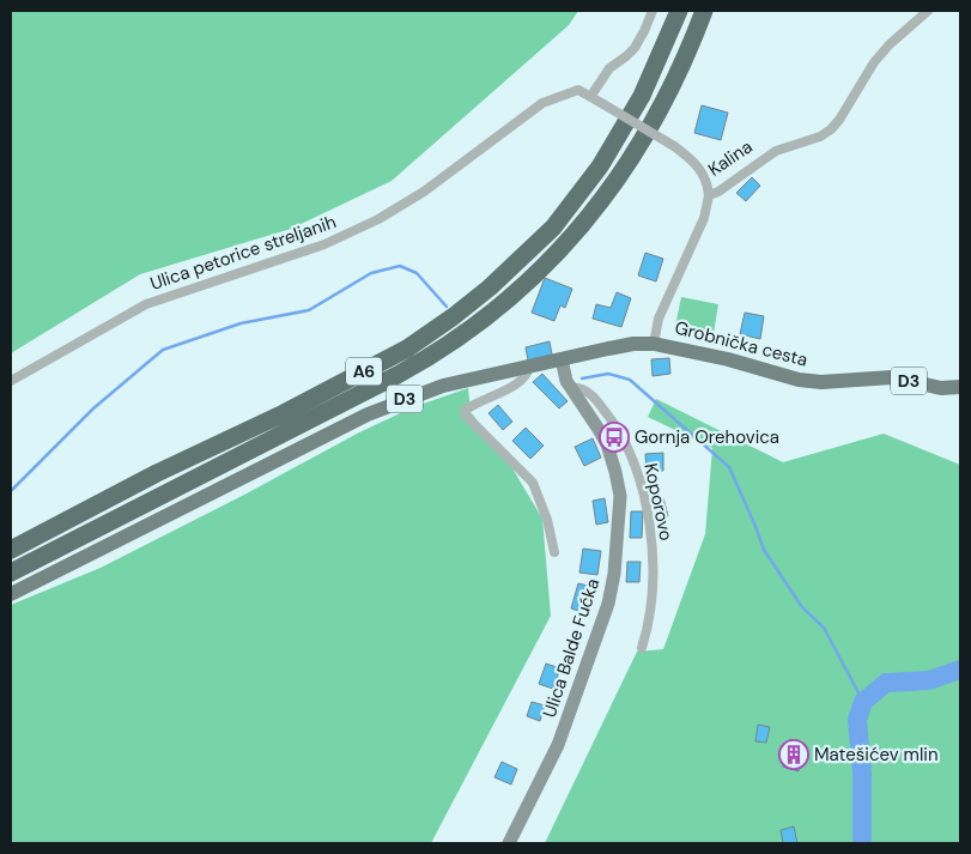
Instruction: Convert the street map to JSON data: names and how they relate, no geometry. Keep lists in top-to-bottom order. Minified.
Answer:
{"streets":{"highway":["A6"],"main road":["Grobnička cesta","D3","Ulica Balde Fućka"],"street":["Kalina","Ulica petorice streljanih","Koporovo"]},"crossings":[["Kalina","Ulica petorice streljanih"],["Kalina","Grobnička cesta"],["Kalina","D3"],["Grobnička cesta","D3"],["D3","Ulica Balde Fućka"],["Koporovo","Ulica Balde Fućka"]],"places":{"bus stop":["Gornja Orehovica"],"building":["Matešićev mlin"]}}
